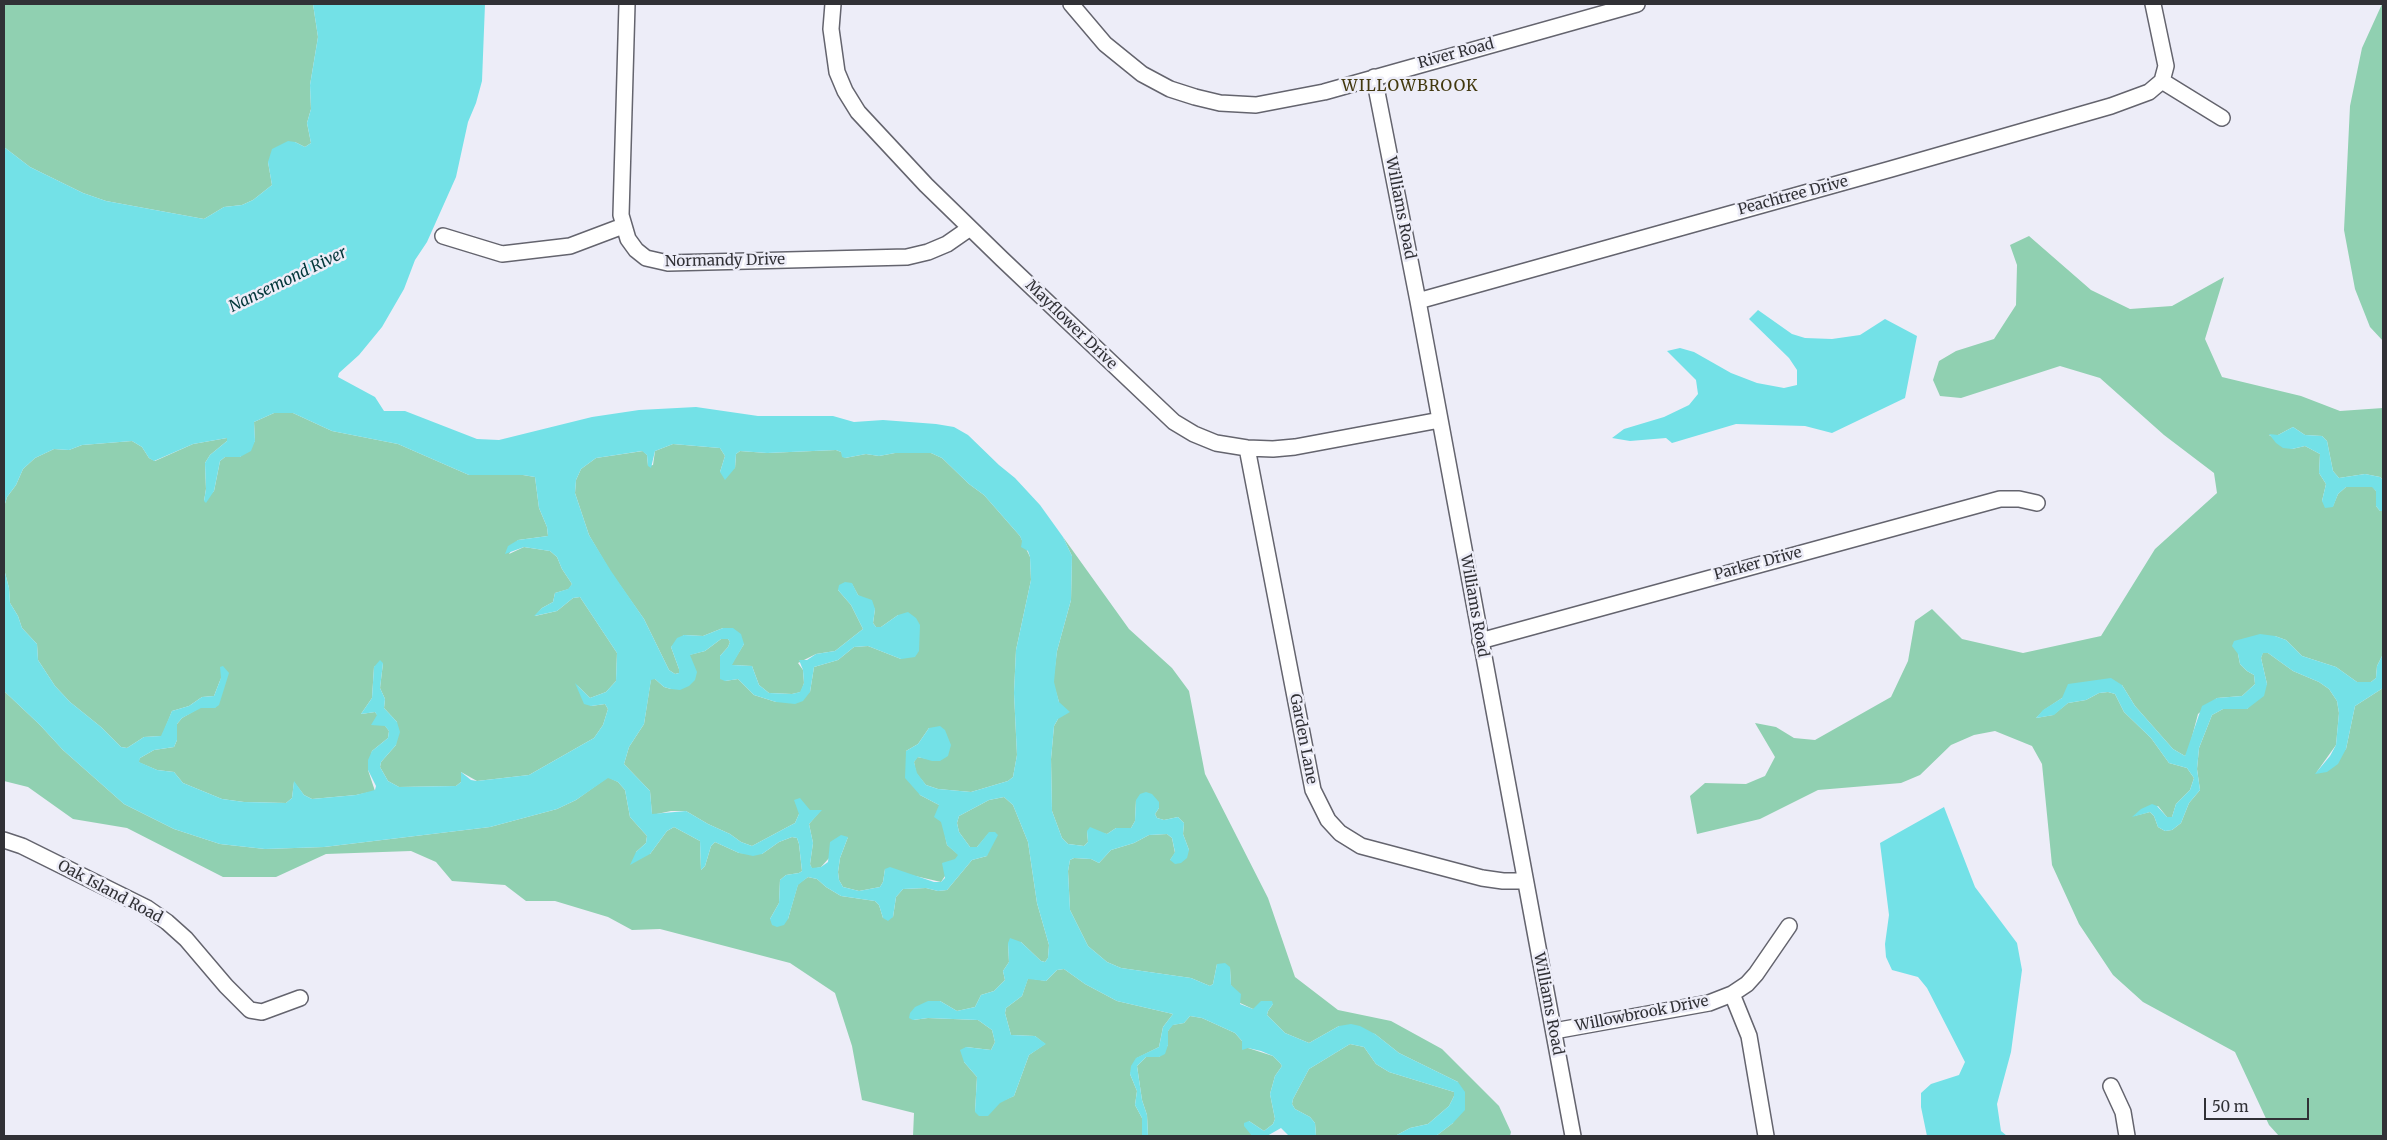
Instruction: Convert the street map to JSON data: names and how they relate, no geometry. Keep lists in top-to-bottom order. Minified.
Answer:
{"streets":{"street":["River Road","Peachtree Drive","Williams Road","Normandy Drive","Mayflower Drive","Parker Drive","Garden Lane","Oak Island Road","Willowbrook Drive"]},"crossings":[["River Road","Williams Road"],["Peachtree Drive","Williams Road"],["Williams Road","Mayflower Drive"],["Williams Road","Parker Drive"],["Williams Road","Garden Lane"],["Williams Road","Willowbrook Drive"],["Normandy Drive","Mayflower Drive"],["Mayflower Drive","Garden Lane"]],"districts":["WILLOWBROOK"],"water":["Nansemond River"],"scale_bar":"50 m"}
